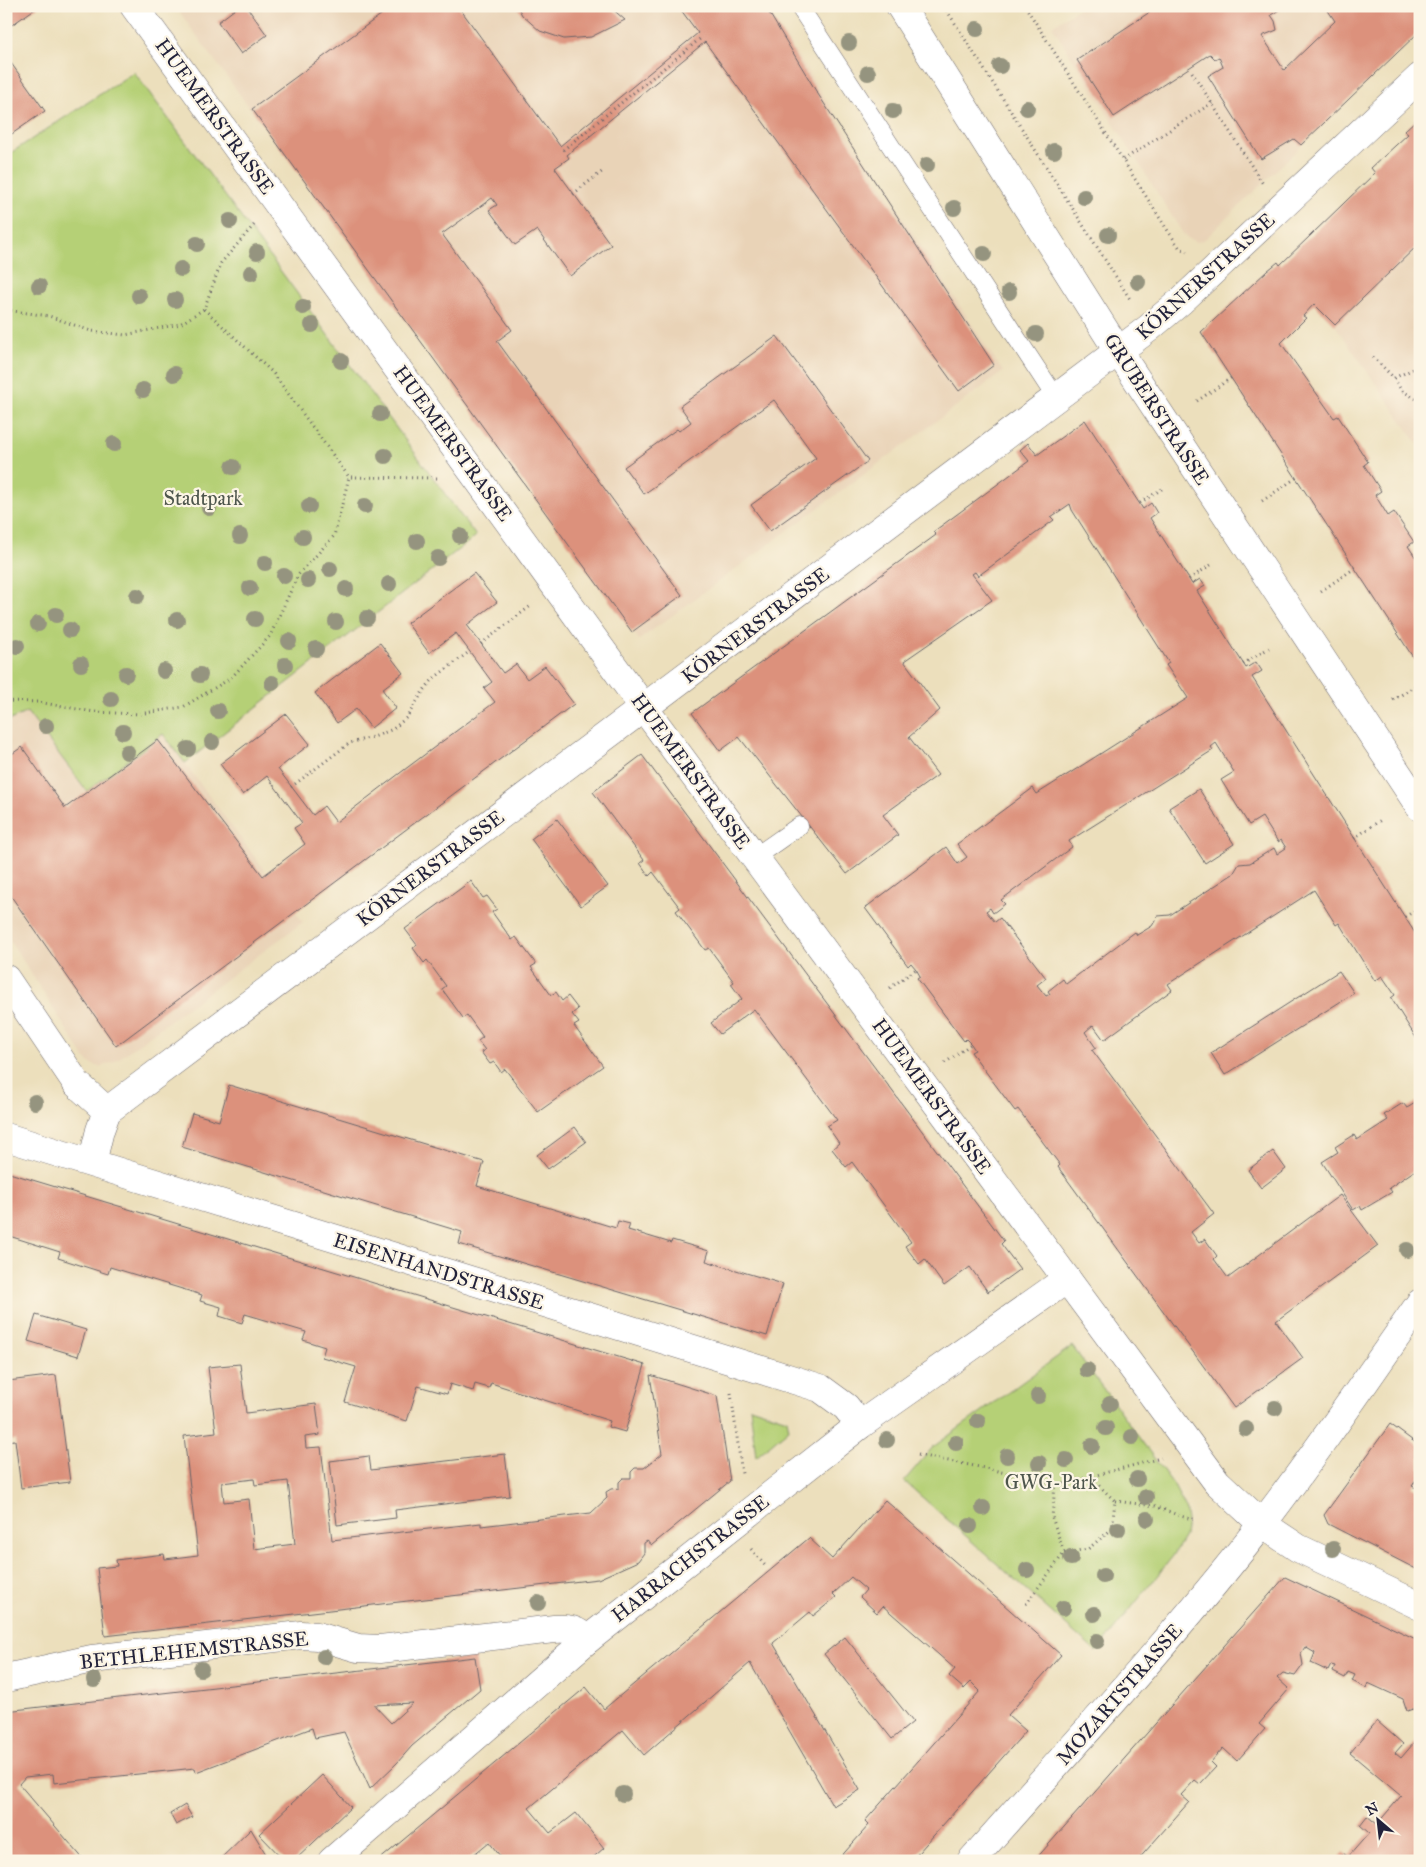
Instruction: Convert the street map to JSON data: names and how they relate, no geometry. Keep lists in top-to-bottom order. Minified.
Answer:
{"streets":{"street":["HUEMERSTRASSE","KÖRNERSTRASSE","GRUBERSTRASSE","EISENHANDSTRASSE","HARRACHSTRASSE","BETHLEHEMSTRASSE","MOZARTSTRASSE"]},"crossings":[["HUEMERSTRASSE","KÖRNERSTRASSE"],["HUEMERSTRASSE","HARRACHSTRASSE"],["HUEMERSTRASSE","MOZARTSTRASSE"],["KÖRNERSTRASSE","GRUBERSTRASSE"],["EISENHANDSTRASSE","HARRACHSTRASSE"],["HARRACHSTRASSE","BETHLEHEMSTRASSE"]],"parks":["Stadtpark","GWG-Park"],"north":"top left"}
